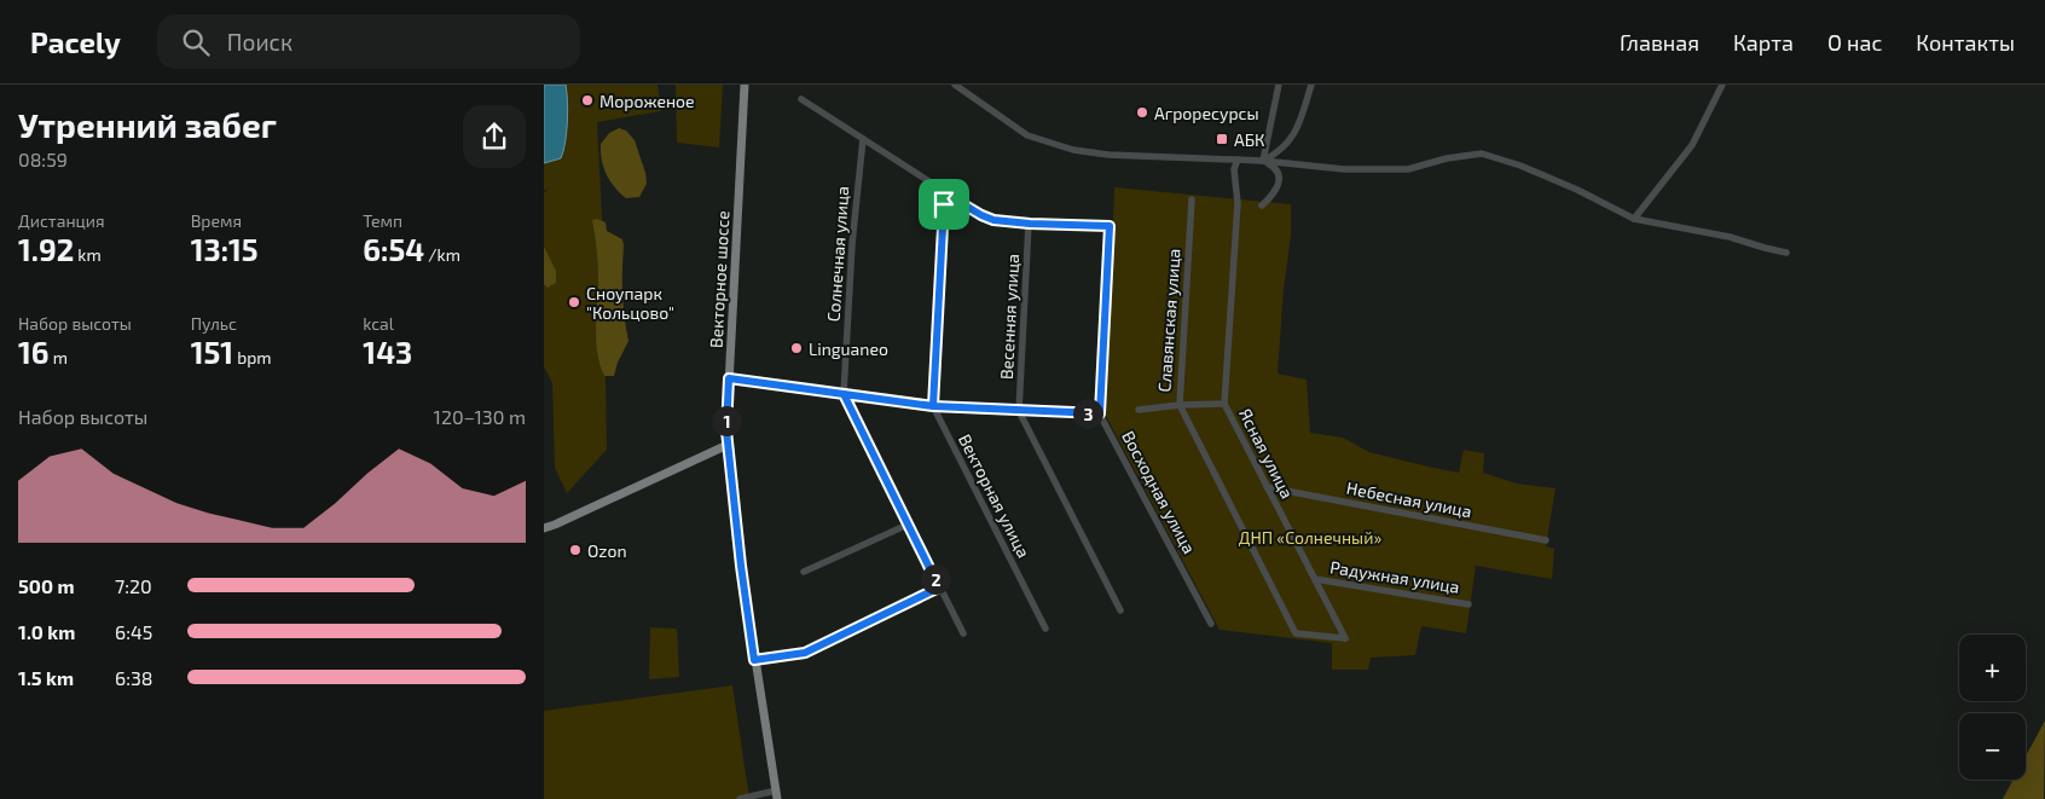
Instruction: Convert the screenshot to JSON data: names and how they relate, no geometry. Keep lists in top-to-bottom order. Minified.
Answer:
{"streets":{"main road":["Векторное шоссе"],"street":["Солнечная улица","Весенняя улица","Славянская улица","Ясная улица","Восходная улица","Векторная улица","Небесная улица","Радужная улица"]},"crossings":[["Славянская улица","Ясная улица"],["Ясная улица","Небесная улица"],["Ясная улица","Радужная улица"]],"parks":["ДНП «Солнечный»"],"places":{"other":["Мороженое","Агроресурсы","Сноупарк \"Кольцово\"","Linguaneo","Ozon"],"transit":["АБК"]},"page":{"header":"Pacely","search":"Поиск","nav":["Главная","Карта","О нас","Контакты"],"heading":["Утренний забег","08:59"],"stats":[["Дистанция","1.92 km"],["Время","13:15"],["Темп","6:54 /km"],["Набор высоты","16 m"],["Пульс","151 bpm"],["kcal","143"]],"chart":["Набор высоты","120–130 m"],"pins":["3","1","2"],"list":[{"name":"500 m","note":"7:20"},{"name":"1.0 km","note":"6:45"},{"name":"1.5 km","note":"6:38"}],"map_buttons":["+","−"]}}
